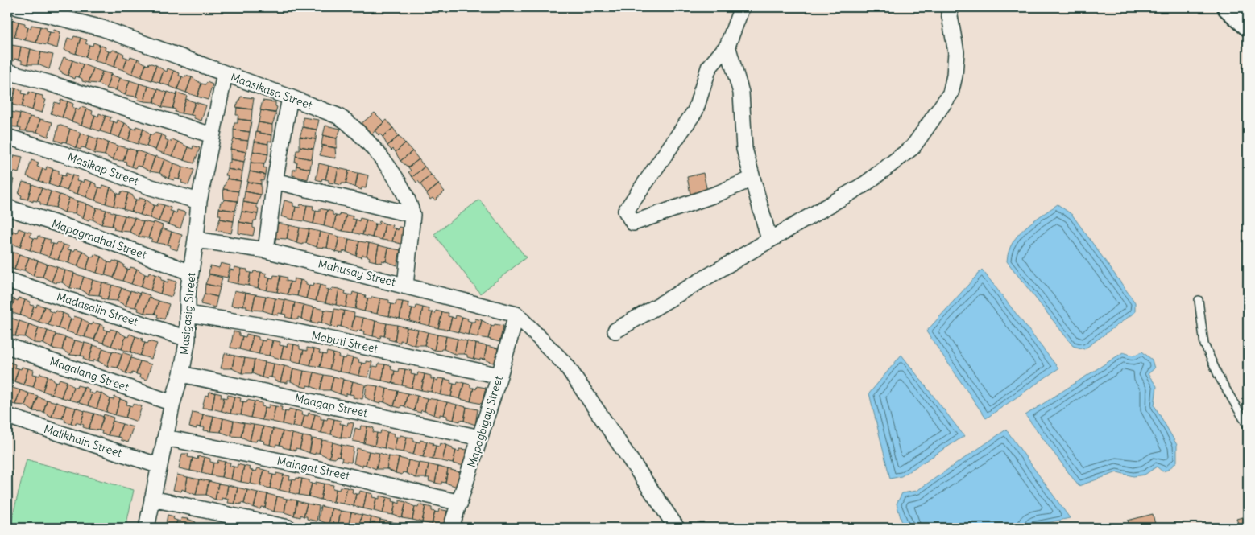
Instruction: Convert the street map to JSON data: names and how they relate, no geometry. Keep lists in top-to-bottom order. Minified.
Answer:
{"streets":{"street":["Maasikaso Street","Masikap Street","Mapagmahal Street","Mahusay Street","Madasalin Street","Masigasig Street","Mabuti Street","Magalang Street","Maagap Street","Mapagbigay Street","Malikhain Street","Maingat Street"]},"crossings":[["Maasikaso Street","Mahusay Street"],["Maasikaso Street","Masigasig Street"],["Masikap Street","Masigasig Street"],["Mapagmahal Street","Masigasig Street"],["Mahusay Street","Masigasig Street"],["Mahusay Street","Mapagbigay Street"],["Madasalin Street","Masigasig Street"],["Masigasig Street","Mabuti Street"],["Masigasig Street","Magalang Street"],["Masigasig Street","Maagap Street"],["Masigasig Street","Malikhain Street"],["Masigasig Street","Maingat Street"],["Mabuti Street","Mapagbigay Street"],["Maagap Street","Mapagbigay Street"],["Mapagbigay Street","Maingat Street"]]}
